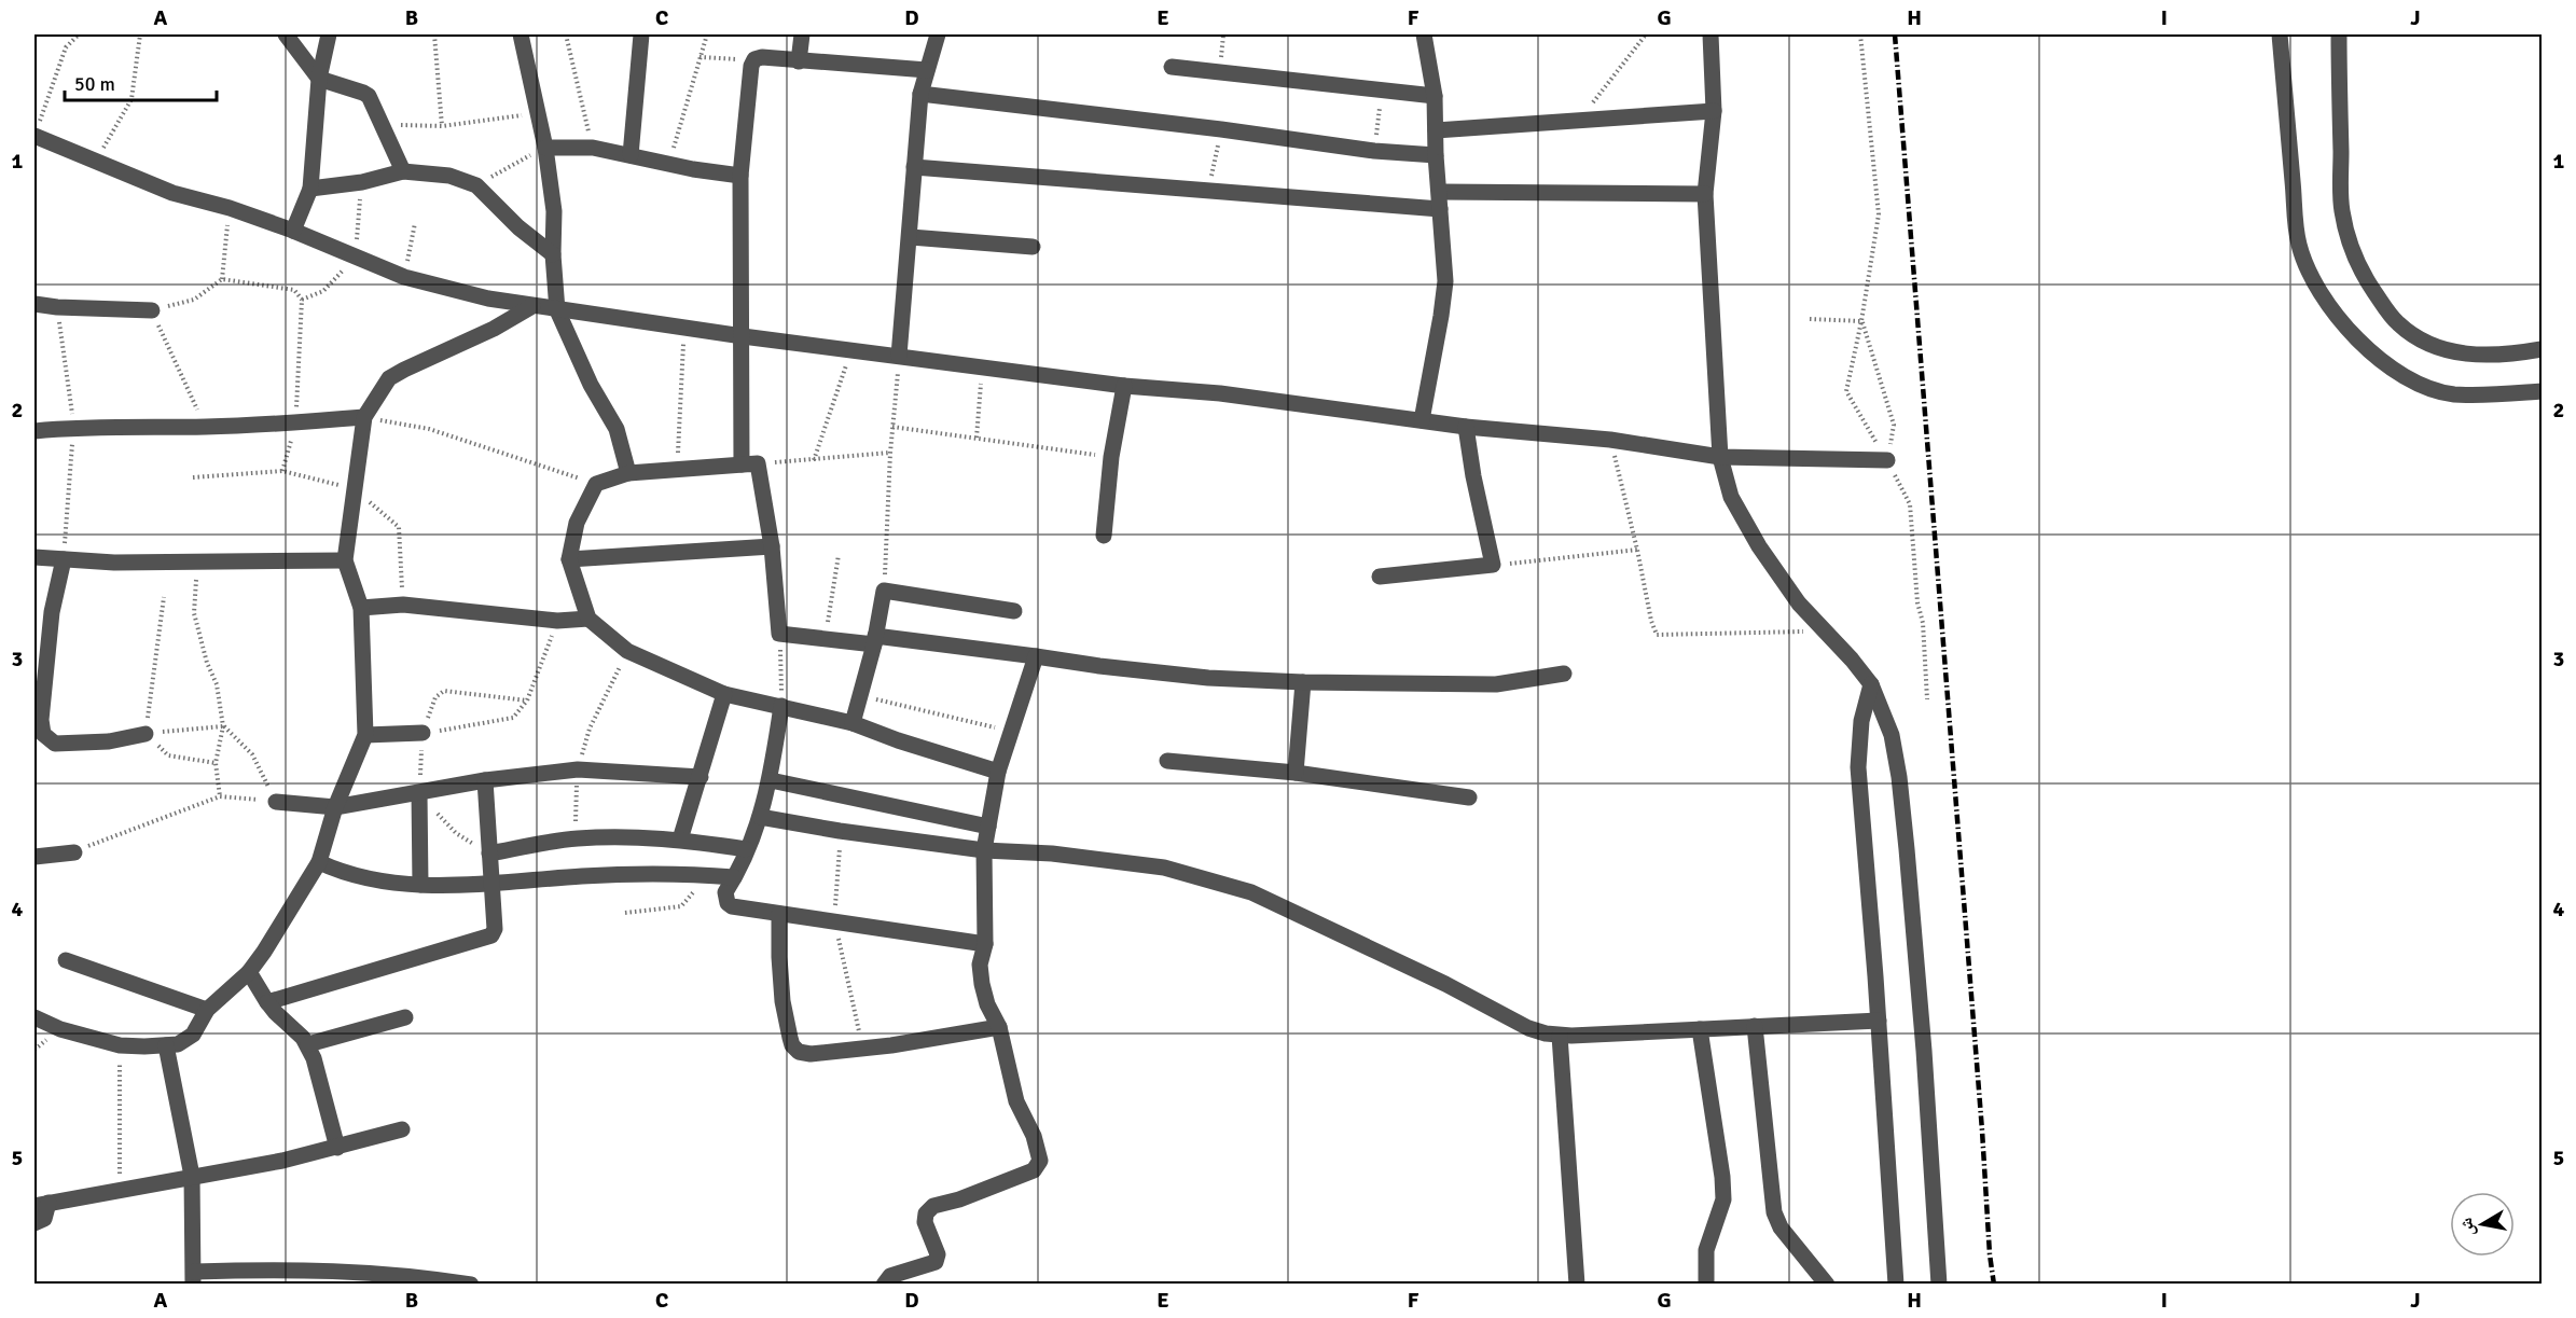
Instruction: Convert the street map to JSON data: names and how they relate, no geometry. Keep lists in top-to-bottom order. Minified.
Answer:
{"scale_bar":"50 m","north":"left","grid":{"columns":["A","B","C","D","E","F","G","H","I","J"],"rows":["1","2","3","4","5"]}}
